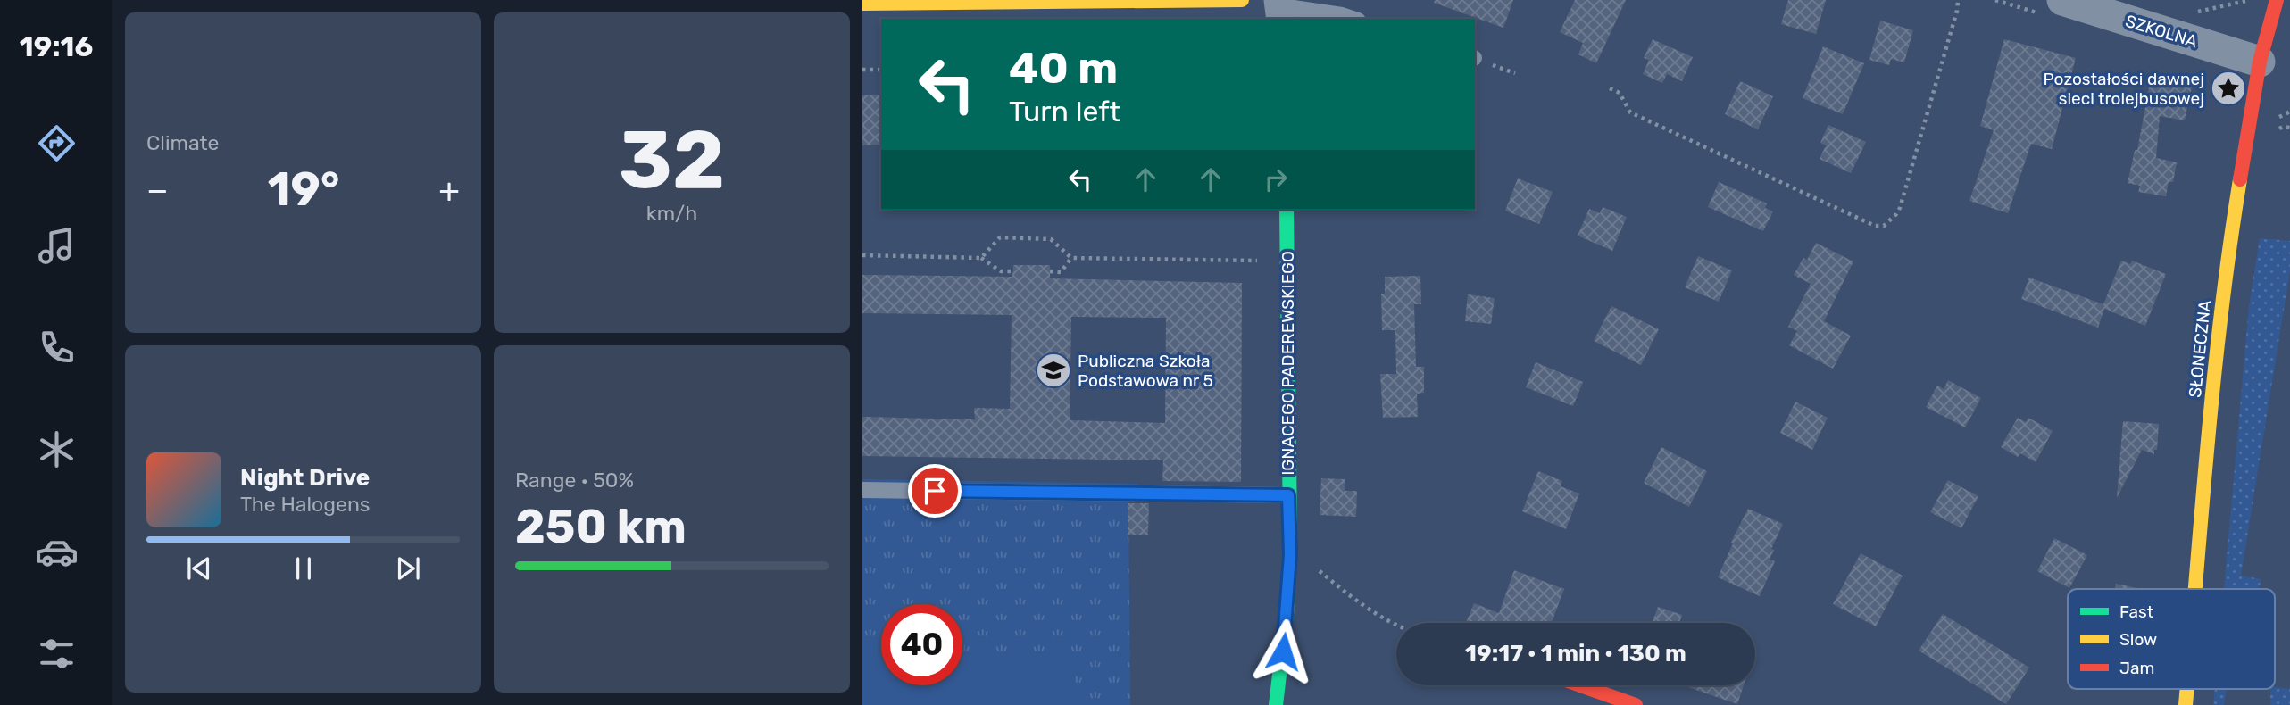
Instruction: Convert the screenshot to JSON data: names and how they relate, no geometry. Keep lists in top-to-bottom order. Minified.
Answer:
{"streets":{"street":["SZKOLNA","SŁONECZNA","IGNACEGO PADEREWSKIEGO"]},"crossings":[["SZKOLNA","SŁONECZNA"]],"places":{"place":["Pozostałości dawnej sieci trolejbusowej"],"school or university":["Publiczna Szkoła Podstawowa nr 5"]},"legend":["Fast","Slow","Jam"],"page":{"tabs":"19:16","tile":["Climate",["32","km/h"],["Range · 50%","250 km"]],"turn":["40 m","Turn left"],"heat":["−","19°","+"],"song":["Night Drive","The Halogens"],"limit":"40","trip":"19:17 · 1 min · 130 m"}}
